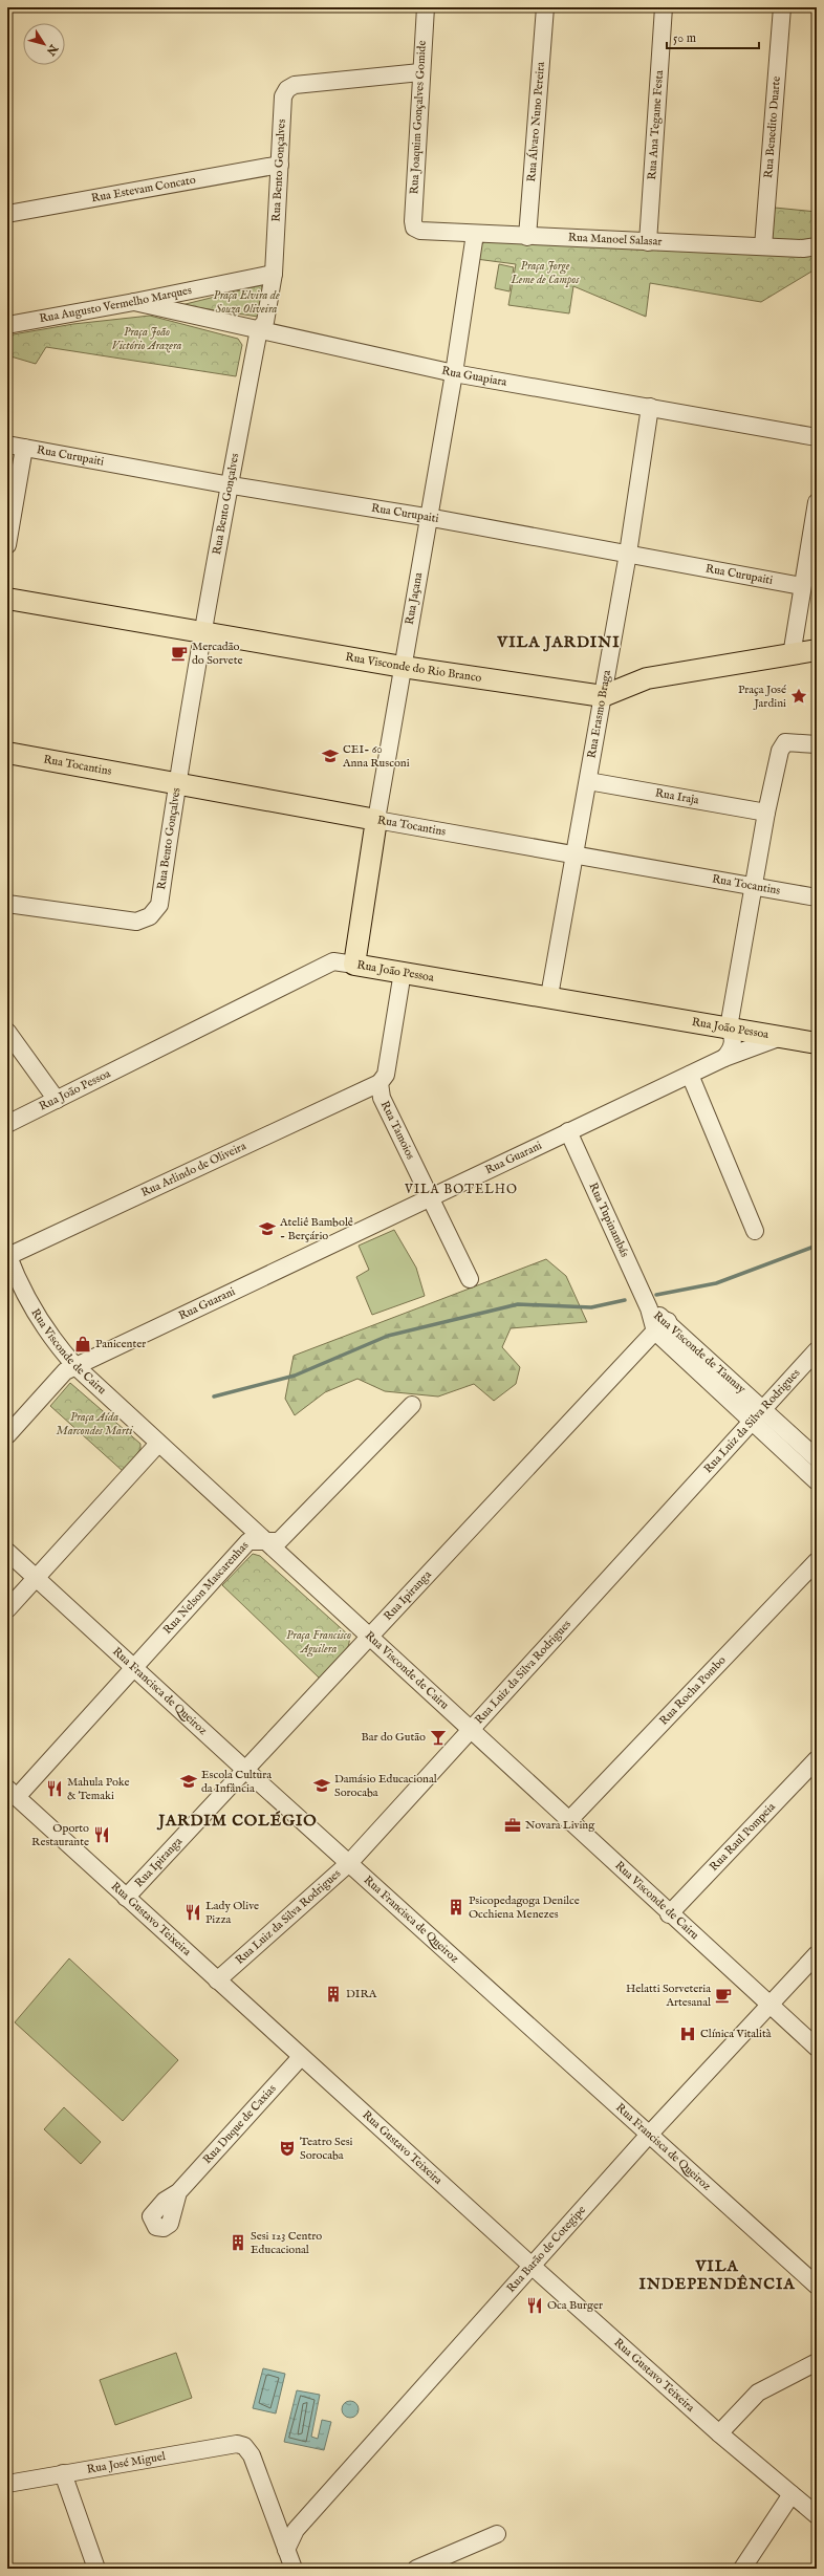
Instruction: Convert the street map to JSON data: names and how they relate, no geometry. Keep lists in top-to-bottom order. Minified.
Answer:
{"streets":{"main road":["Rua Jaçana","Rua Visconde do Rio Branco","Rua Tocantins","Rua João Pessoa"],"street":["Rua Joaquim Gonçalves Gomide","Rua Álvaro Nuno Pereira","Rua Ana Tegame Festa","Rua Benedito Duarte","Rua Bento Gonçalves","Rua Estevam Concato","Rua Manoel Salasar","Rua Augusto Vermelho Marques","Rua Guapiara","Rua Curupaiti","Rua Erasmo Braga","Rua Iraja","Rua Tamoios","Rua Guarani","Rua Arlindo de Oliveira","Rua Tupinambás","Rua Visconde de Cairu","Rua Visconde de Taunay","Rua Luiz da Silva Rodrigues","Rua Nelson Mascarenhas","Rua Ipiranga","Rua Francisca de Queiroz","Rua Rocha Pombo","Rua Raul Pompeia","Rua Gustavo Teixeira","Rua Duque de Caxias","Rua Barão de Cotegipe","Rua José Miguel"]},"crossings":[["Rua Joaquim Gonçalves Gomide","Rua Bento Gonçalves"],["Rua Joaquim Gonçalves Gomide","Rua Manoel Salasar"],["Rua Álvaro Nuno Pereira","Rua Manoel Salasar"],["Rua Ana Tegame Festa","Rua Manoel Salasar"],["Rua Benedito Duarte","Rua Manoel Salasar"],["Rua Bento Gonçalves","Rua Estevam Concato"],["Rua Bento Gonçalves","Rua Augusto Vermelho Marques"],["Rua Bento Gonçalves","Rua Guapiara"],["Rua Bento Gonçalves","Rua Curupaiti"],["Rua Bento Gonçalves","Rua Visconde do Rio Branco"],["Rua Bento Gonçalves","Rua Tocantins"],["Rua Manoel Salasar","Rua Jaçana"],["Rua Augusto Vermelho Marques","Rua Guapiara"],["Rua Guapiara","Rua Jaçana"],["Rua Guapiara","Rua Erasmo Braga"],["Rua Curupaiti","Rua Jaçana"],["Rua Curupaiti","Rua Erasmo Braga"],["Rua Jaçana","Rua Visconde do Rio Branco"],["Rua Jaçana","Rua Tocantins"],["Rua Jaçana","Rua João Pessoa"],["Rua Visconde do Rio Branco","Rua Erasmo Braga"],["Rua Erasmo Braga","Rua Tocantins"],["Rua Erasmo Braga","Rua Iraja"],["Rua Erasmo Braga","Rua João Pessoa"],["Rua João Pessoa","Rua Guarani"],["Rua Tamoios","Rua Guarani"],["Rua Tamoios","Rua Arlindo de Oliveira"],["Rua Guarani","Rua Tupinambás"],["Rua Guarani","Rua Visconde de Cairu"],["Rua Arlindo de Oliveira","Rua Visconde de Cairu"],["Rua Tupinambás","Rua Visconde de Taunay"],["Rua Visconde de Cairu","Rua Luiz da Silva Rodrigues"],["Rua Visconde de Cairu","Rua Nelson Mascarenhas"],["Rua Visconde de Cairu","Rua Ipiranga"],["Rua Visconde de Cairu","Rua Rocha Pombo"],["Rua Visconde de Cairu","Rua Raul Pompeia"],["Rua Visconde de Cairu","Rua Barão de Cotegipe"],["Rua Visconde de Taunay","Rua Luiz da Silva Rodrigues"],["Rua Visconde de Taunay","Rua Ipiranga"],["Rua Luiz da Silva Rodrigues","Rua Francisca de Queiroz"],["Rua Luiz da Silva Rodrigues","Rua Gustavo Teixeira"],["Rua Nelson Mascarenhas","Rua Francisca de Queiroz"],["Rua Nelson Mascarenhas","Rua Gustavo Teixeira"],["Rua Ipiranga","Rua Francisca de Queiroz"],["Rua Ipiranga","Rua Gustavo Teixeira"],["Rua Francisca de Queiroz","Rua Barão de Cotegipe"],["Rua Gustavo Teixeira","Rua Duque de Caxias"],["Rua Gustavo Teixeira","Rua Barão de Cotegipe"],["Rua Barão de Cotegipe","Rua José Miguel"]],"districts":["VILA JARDINI","VILA BOTELHO","JARDIM COLÉGIO","VILA INDEPENDÊNCIA"],"parks":["Praça Jorge Leme de Campos","Praça Elvira de Souza Oliveira","Praça João Victório Arazera","Praça Aída Marcondes Marti","Praça Francisco Aguilera"],"places":{"cafe":["Mercadão do Sorvete","Helatti Sorveteria Artesanal"],"place":["Praça José Jardini"],"school or university":["CEI- 60 Anna Rusconi","Ateliê Bambolê - Berçário","Escola Cultura da Infância","Damásio Educacional Sorocaba"],"shop":["Panicenter"],"bar":["Bar do Gutão"],"restaurant":["Mahula Poke & Temaki","Oporto Restaurante","Lady Olive Pizza","Oca Burger"],"office":["Novara Living"],"building":["Psicopedagoga Denilce Occhiena Menezes","DIRA","Sesi 123 Centro Educacional"],"hospital":["Clínica Vitalità"],"theatre":["Teatro Sesi Sorocaba"]},"scale_bar":"50 m","north":"bottom right"}
